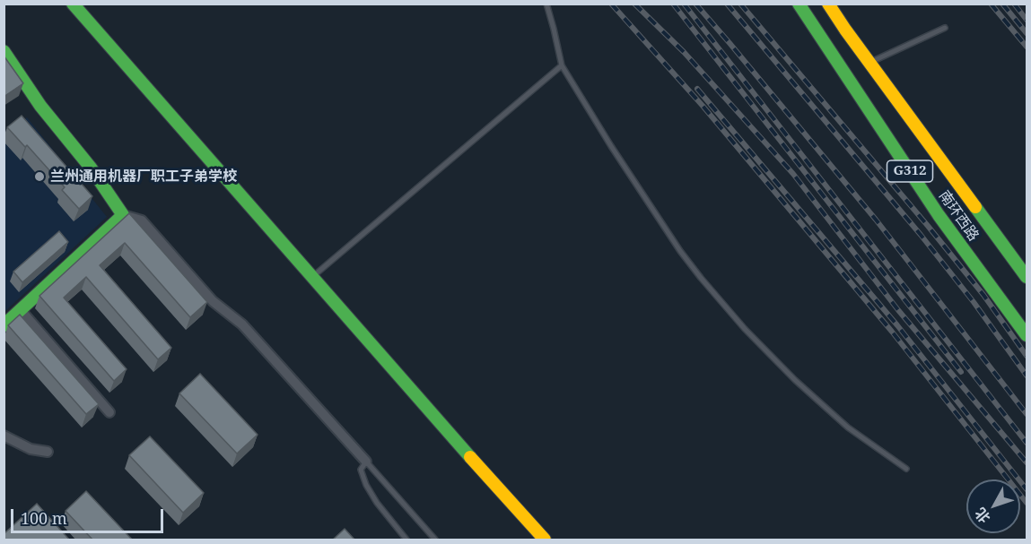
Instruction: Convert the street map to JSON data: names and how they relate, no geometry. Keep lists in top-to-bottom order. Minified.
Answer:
{"streets":{"main road":["G312","南环西路"]},"places":["兰州通用机器厂职工子弟学校"],"scale_bar":"100 m","north":"bottom left"}
